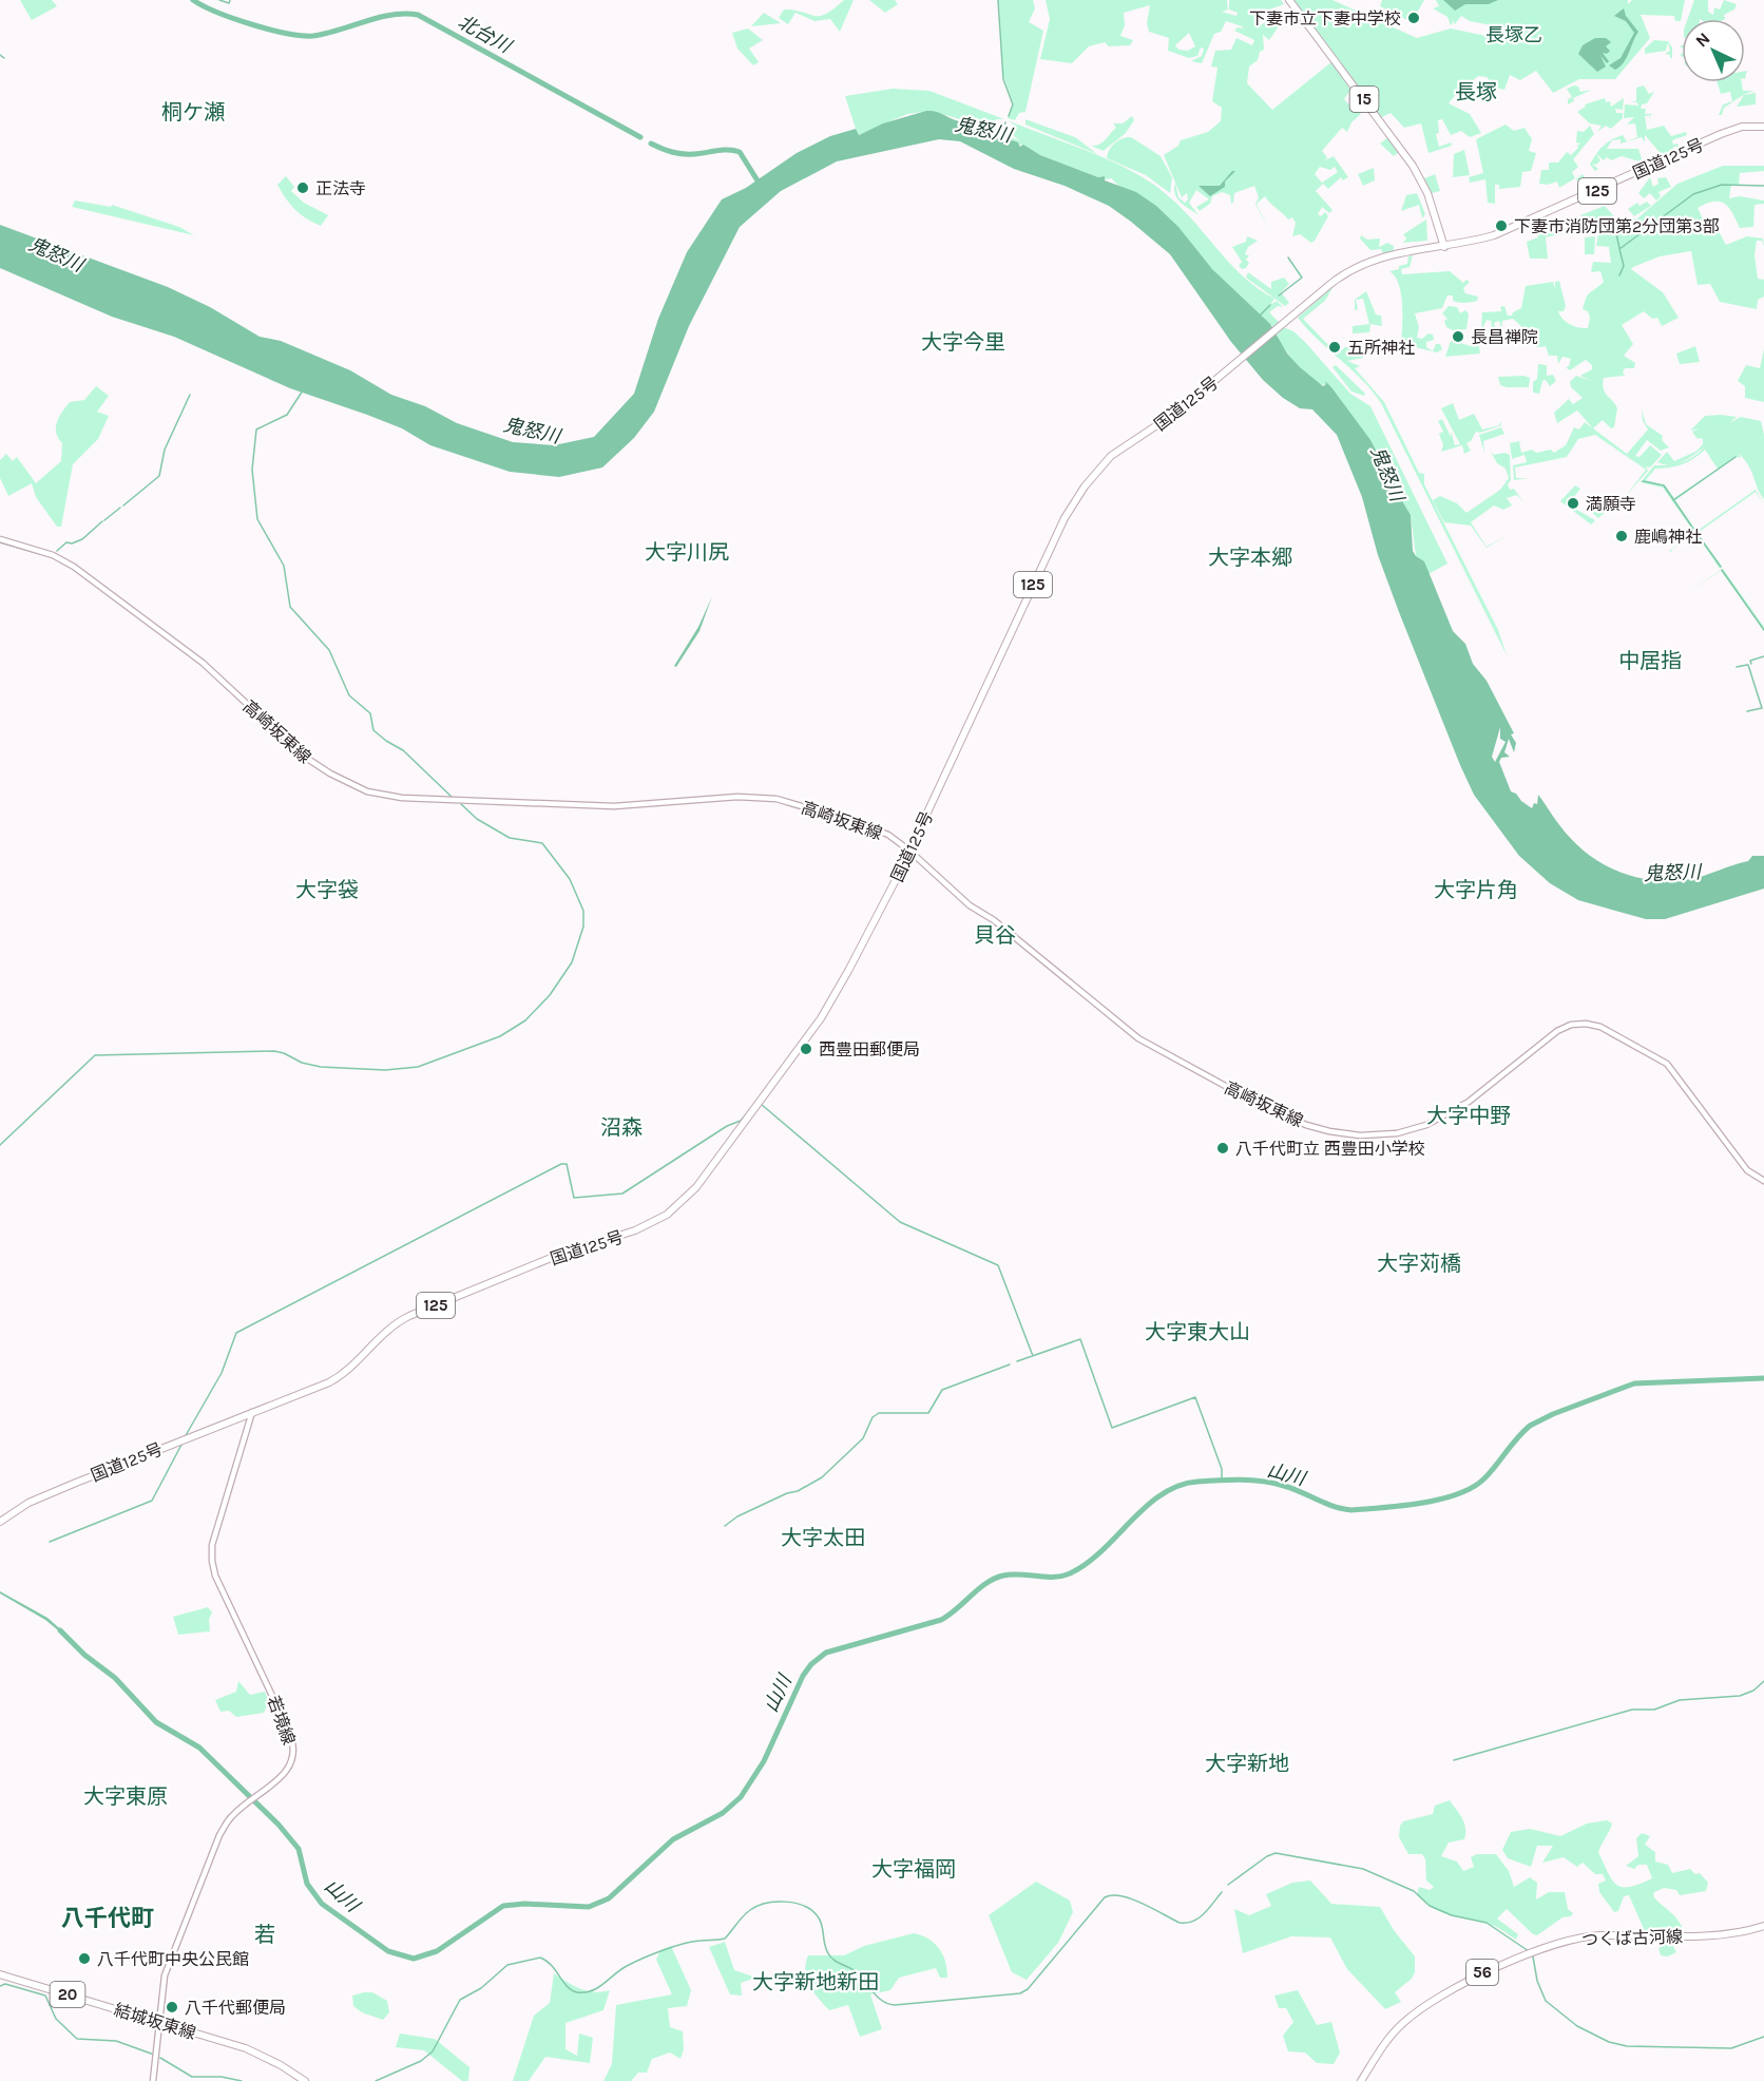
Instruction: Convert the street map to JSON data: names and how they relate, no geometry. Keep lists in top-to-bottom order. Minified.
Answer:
{"streets":{"main road":["15","国道125号","125","高崎坂東線","若境線","つくば古河線","56","20","結城坂東線"]},"crossings":[["15","国道125号"],["国道125号","高崎坂東線"],["国道125号","若境線"],["若境線","結城坂東線"]],"districts":["長塚乙","長塚","桐ケ瀬","大字今里","大字川尻","大字本郷","中居指","大字袋","大字片角","貝谷","大字中野","沼森","大字苅橋","大字東大山","大字太田","大字新地","大字東原","大字福岡","八千代町","若","大字新地新田"],"water":["北台川","鬼怒川","山川"],"places":["下妻市立下妻中学校","正法寺","下妻市消防団第2分団第3部","長昌禅院","五所神社","満願寺","鹿嶋神社","西豊田郵便局","八千代町立 西豊田小学校","八千代町中央公民館","八千代郵便局"],"north":"top left"}
